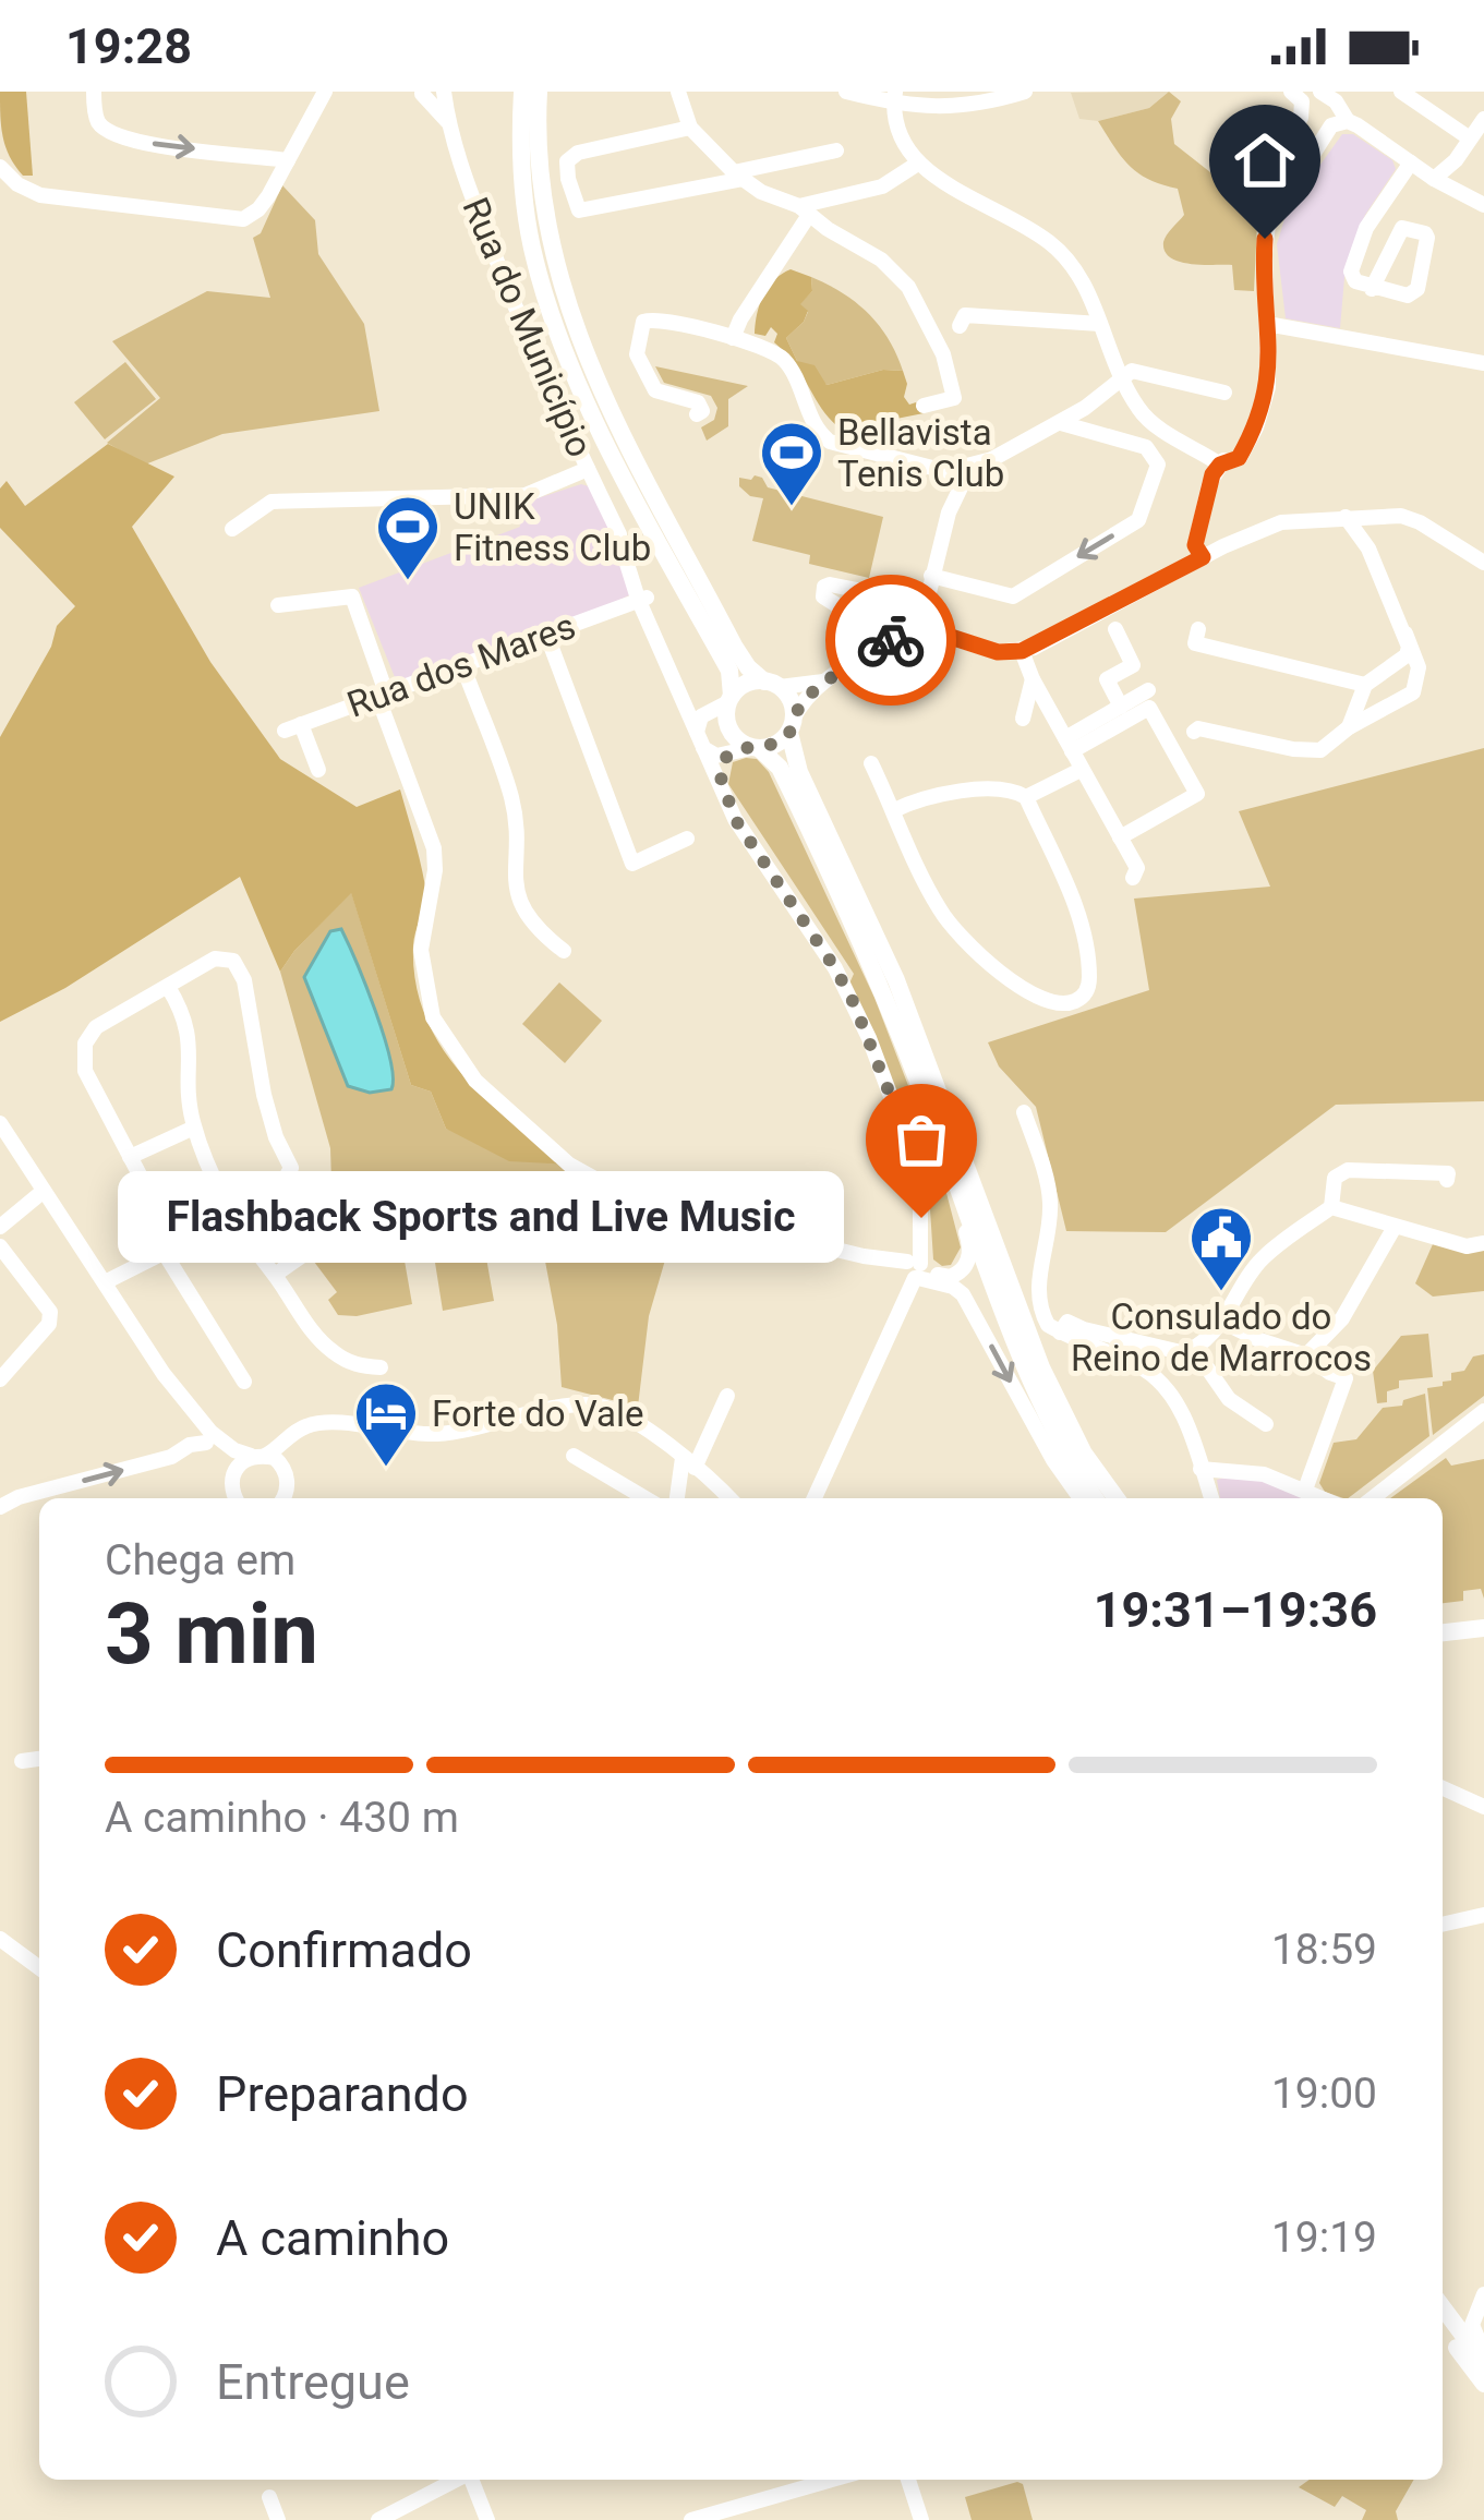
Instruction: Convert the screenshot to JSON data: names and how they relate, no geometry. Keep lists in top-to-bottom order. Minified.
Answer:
{"streets":{"street":["Rua do Município","Rua dos Mares"]},"crossings":[["Rua do Município","Rua dos Mares"]],"places":{"sports":["Bellavista Tenis Club","UNIK Fitness Club"],"other":["Flashback Sports and Live Music"],"public building":["Consulado do Reino de Marrocos"],"hotel":["Forte do Vale"]},"page":{"status":"19:28","bubble":"Flashback Sports and Live Music","heading":["3 min","Chega em","19:31–19:36"],"bar":"A caminho · 430 m","list":[["Confirmado","18:59"],["Preparando","19:00"],["A caminho","19:19"],"Entregue"]}}
